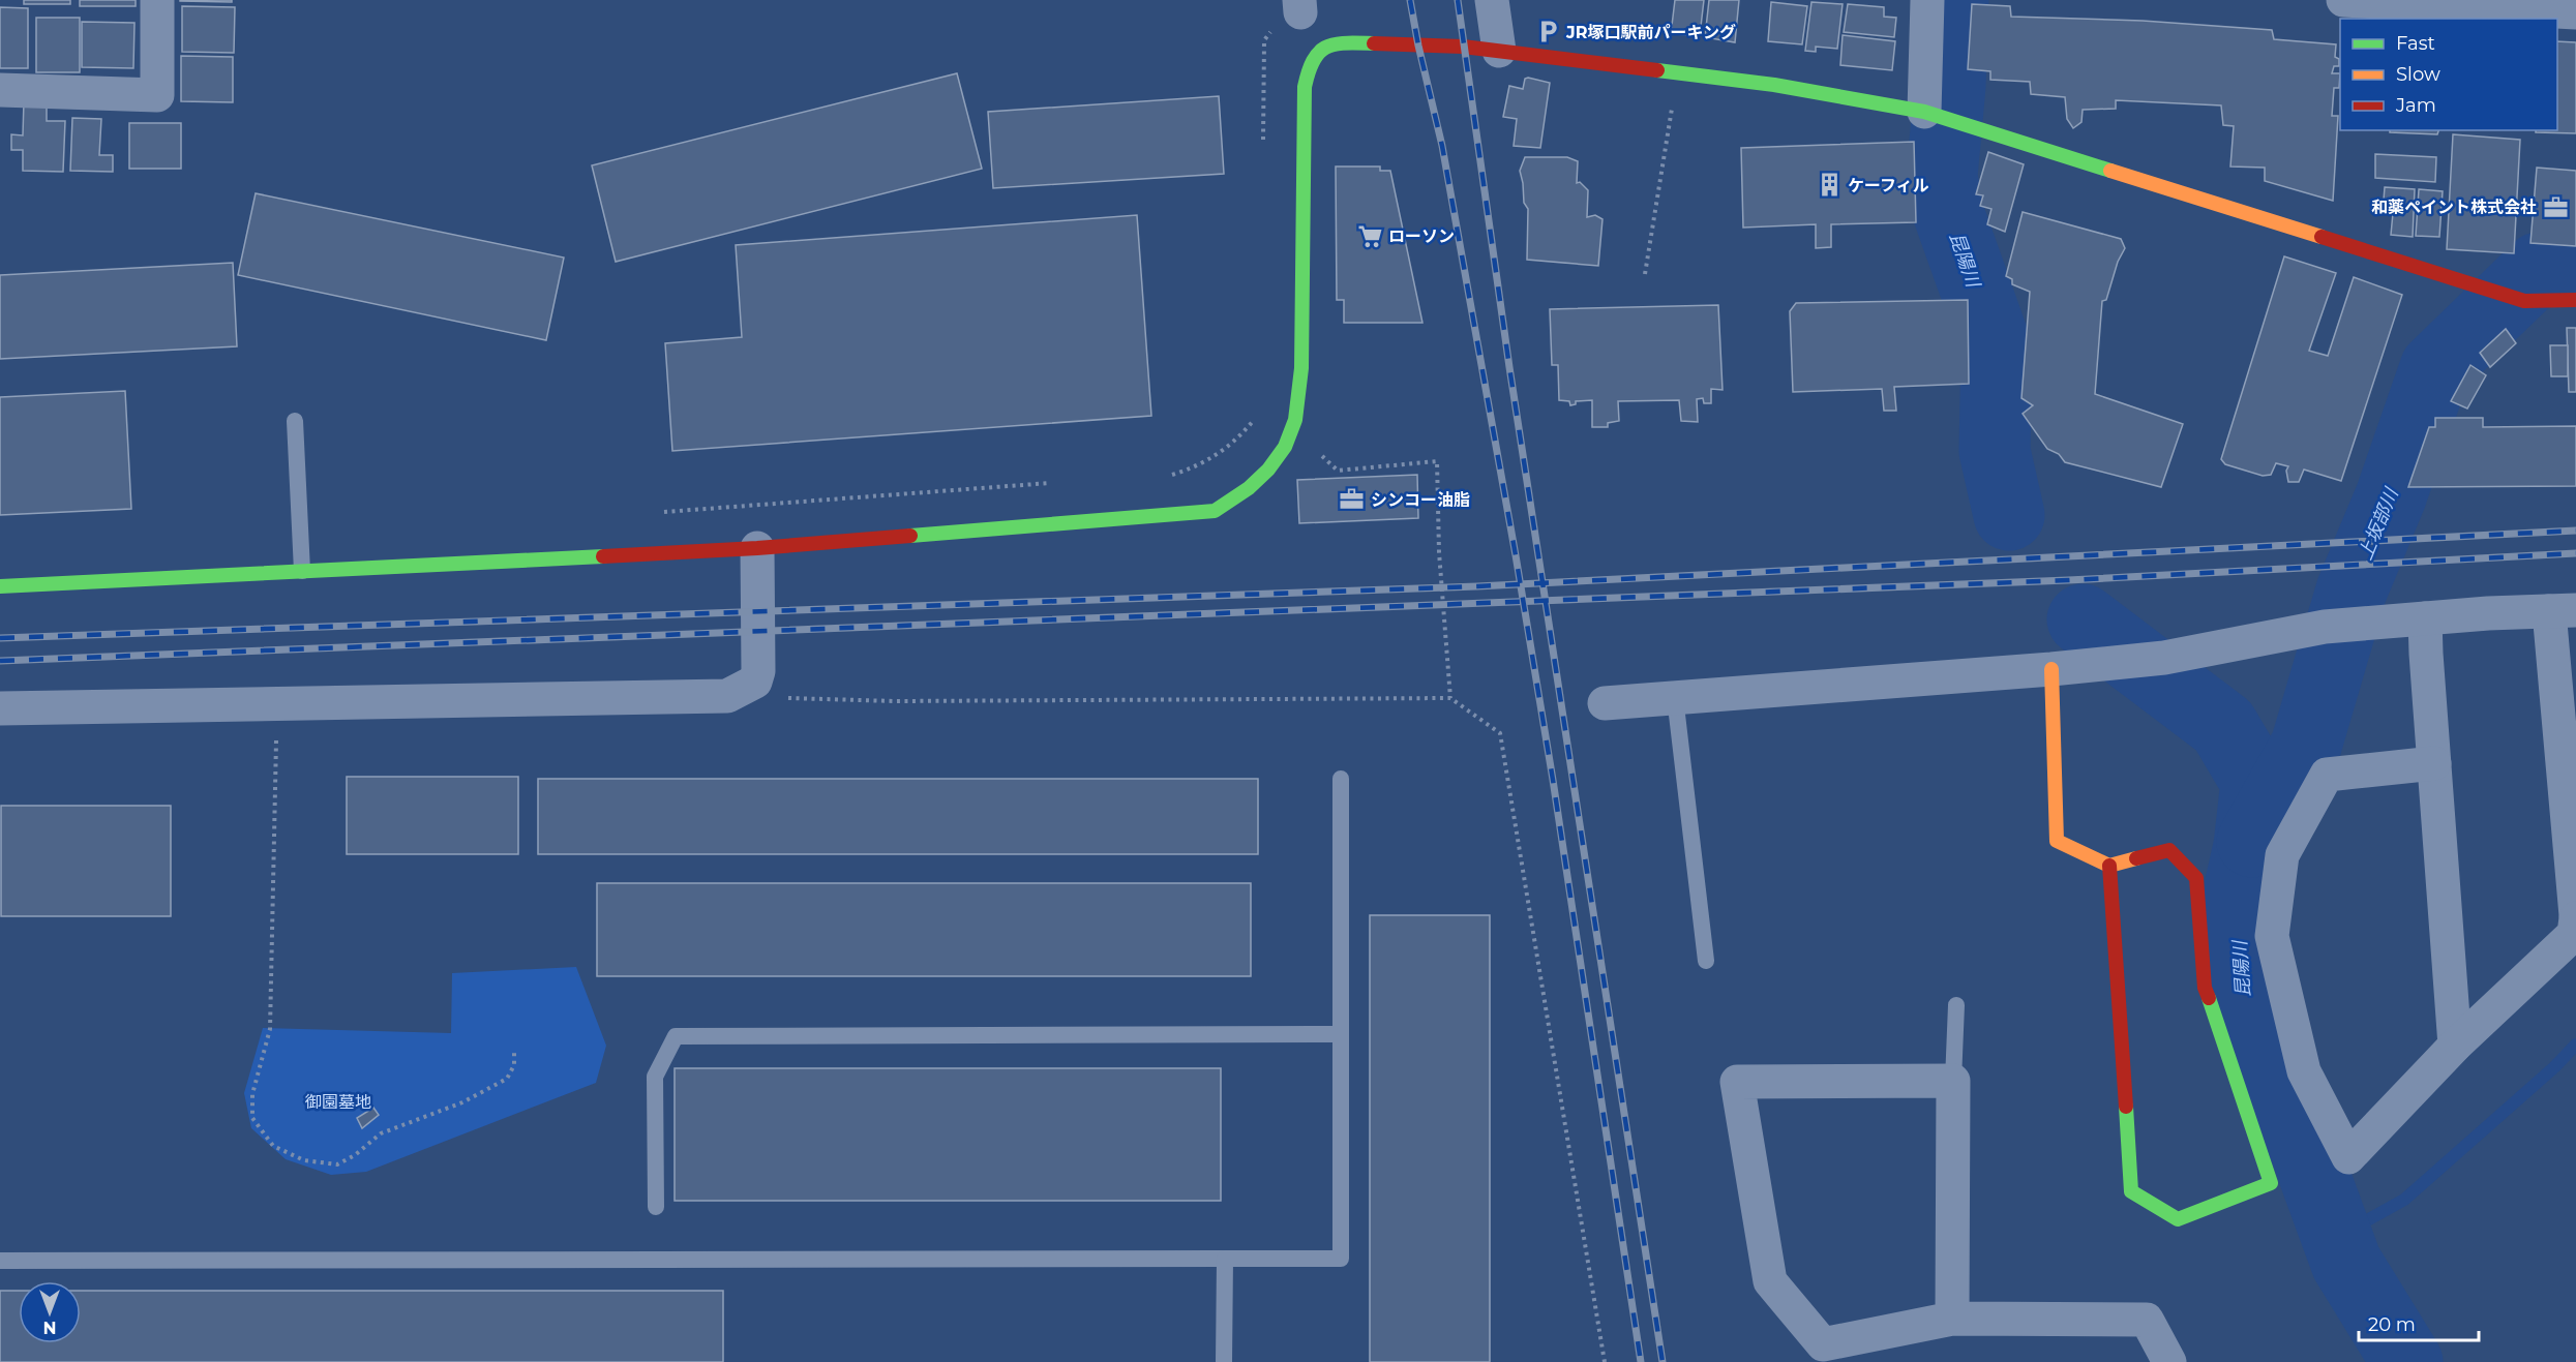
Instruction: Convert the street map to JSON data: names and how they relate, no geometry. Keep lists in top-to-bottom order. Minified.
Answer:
{"water":["昆陽川","上坂部川"],"parks":["御園墓地"],"places":{"parking":["JR塚口駅前パーキング"],"building":["ケーフィル"],"office":["和薬ペイント株式会社","シンコー油脂"],"supermarket":["ローソン"]},"legend":["Fast","Slow","Jam"],"scale_bar":"20 m","north":"bottom"}
